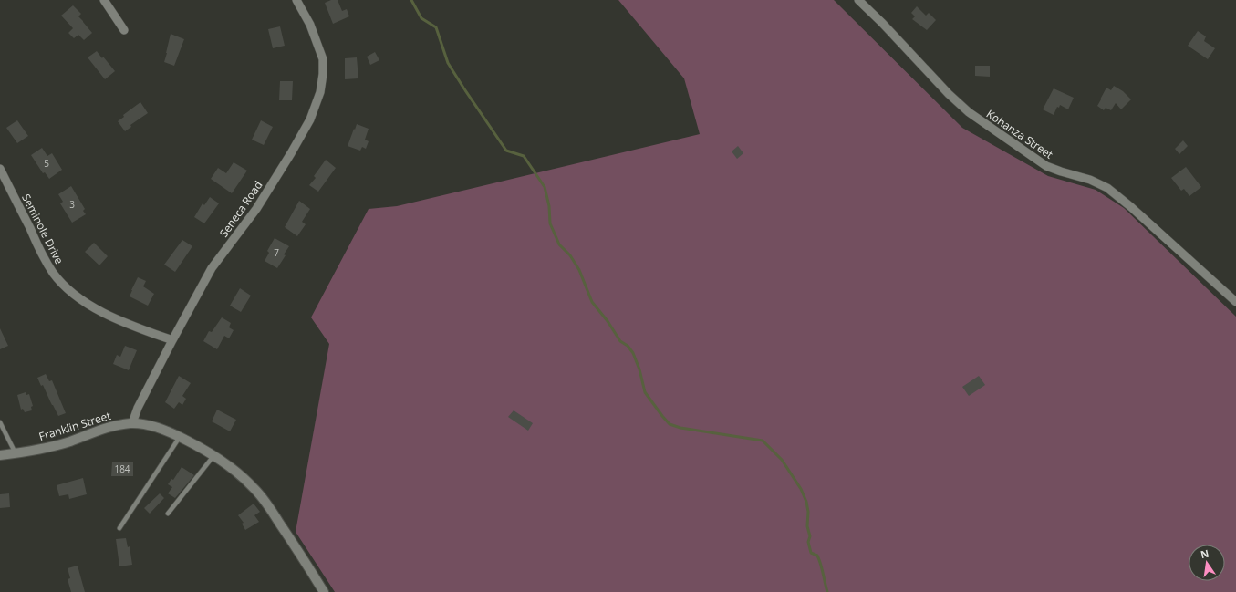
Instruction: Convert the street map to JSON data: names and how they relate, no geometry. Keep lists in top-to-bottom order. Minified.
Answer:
{"streets":{"main road":["Franklin Street"],"street":["Kohanza Street","Seneca Road","Seminole Drive"]},"crossings":[["Seneca Road","Seminole Drive"],["Seneca Road","Franklin Street"]],"house_numbers":["5","3","7","184"],"north":"top"}
